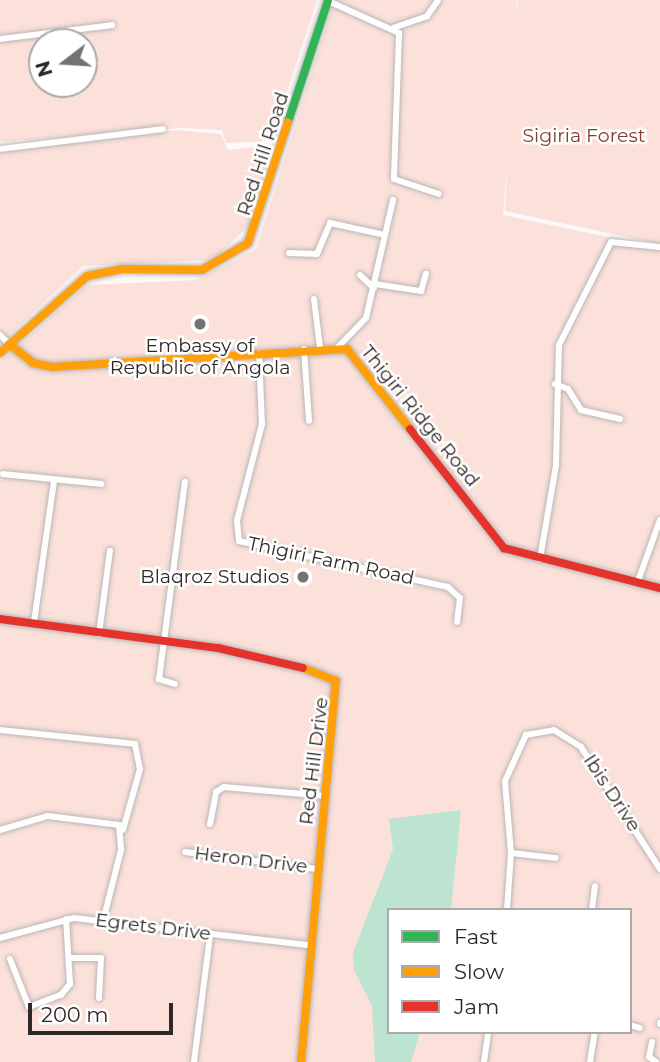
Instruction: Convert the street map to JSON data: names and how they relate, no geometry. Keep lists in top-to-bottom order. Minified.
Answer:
{"streets":{"street":["Red Hill Road","Thigiri Ridge Road","Thigiri Farm Road","Red Hill Drive","Ibis Drive","Heron Drive","Egrets Drive"]},"crossings":[["Red Hill Road","Thigiri Ridge Road"],["Thigiri Ridge Road","Thigiri Farm Road"],["Red Hill Drive","Heron Drive"],["Red Hill Drive","Egrets Drive"]],"parks":["Sigiria Forest"],"places":["Embassy of Republic of Angola","Blaqroz Studios"],"legend":["Fast","Slow","Jam"],"scale_bar":"200 m","north":"left"}
